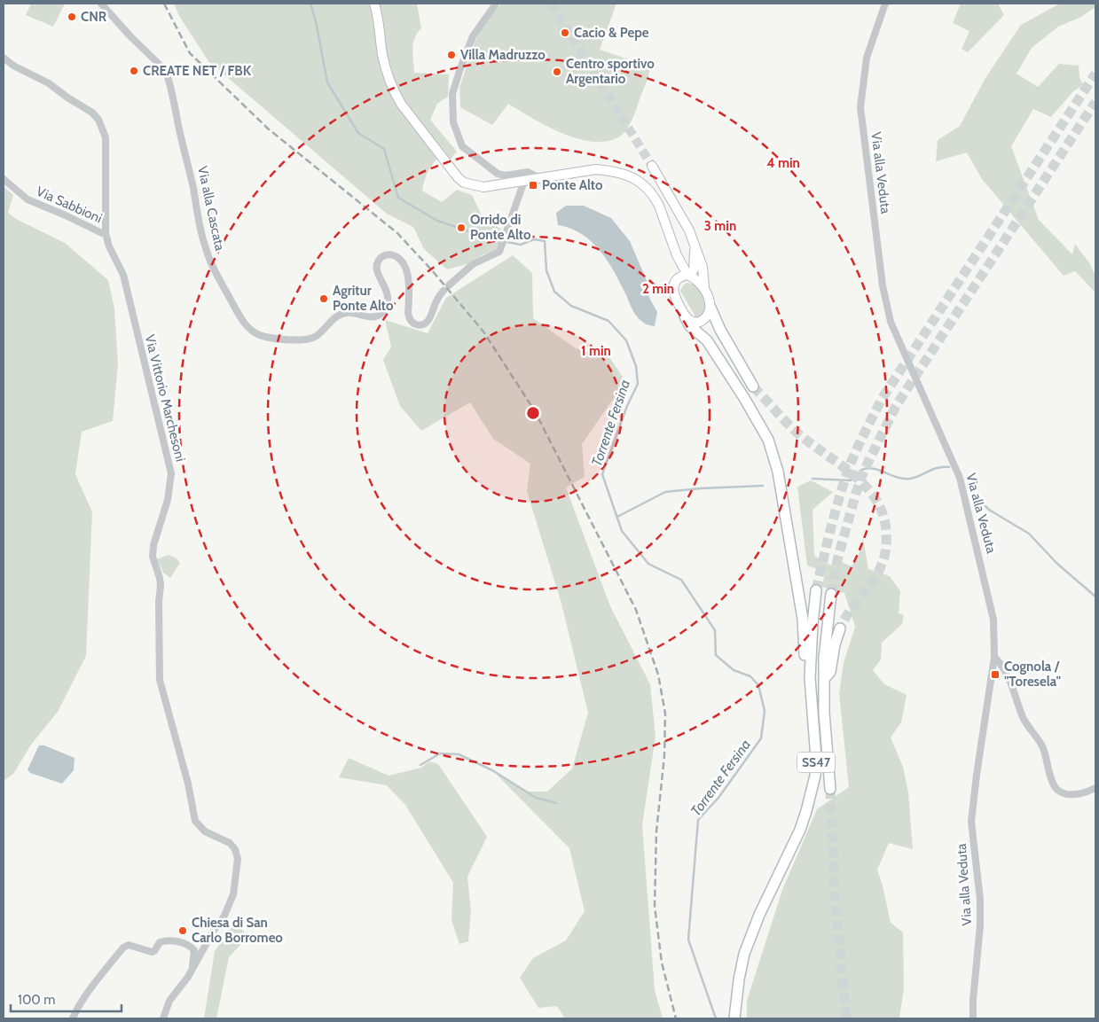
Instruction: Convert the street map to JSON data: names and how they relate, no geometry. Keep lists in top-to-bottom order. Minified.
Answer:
{"streets":{"highway":["SS47"],"street":["Via alla Veduta","Via Sabbioni","Via alla Cascata","Via Vittorio Marchesoni"]},"crossings":[["Via Sabbioni","Via Vittorio Marchesoni"]],"water":["Torrente Fersina"],"places":{"other":["CNR","Cacio & Pepe","Villa Madruzzo","CREATE NET / FBK","Centro sportivo Argentario","Orrido di Ponte Alto","Agritur Ponte Alto","Chiesa di San Carlo Borromeo"],"transit":["Ponte Alto","Cognola / \"Toresela\""]},"scale_bar":"100 m","rings":["4 min","3 min","2 min","1 min"]}
